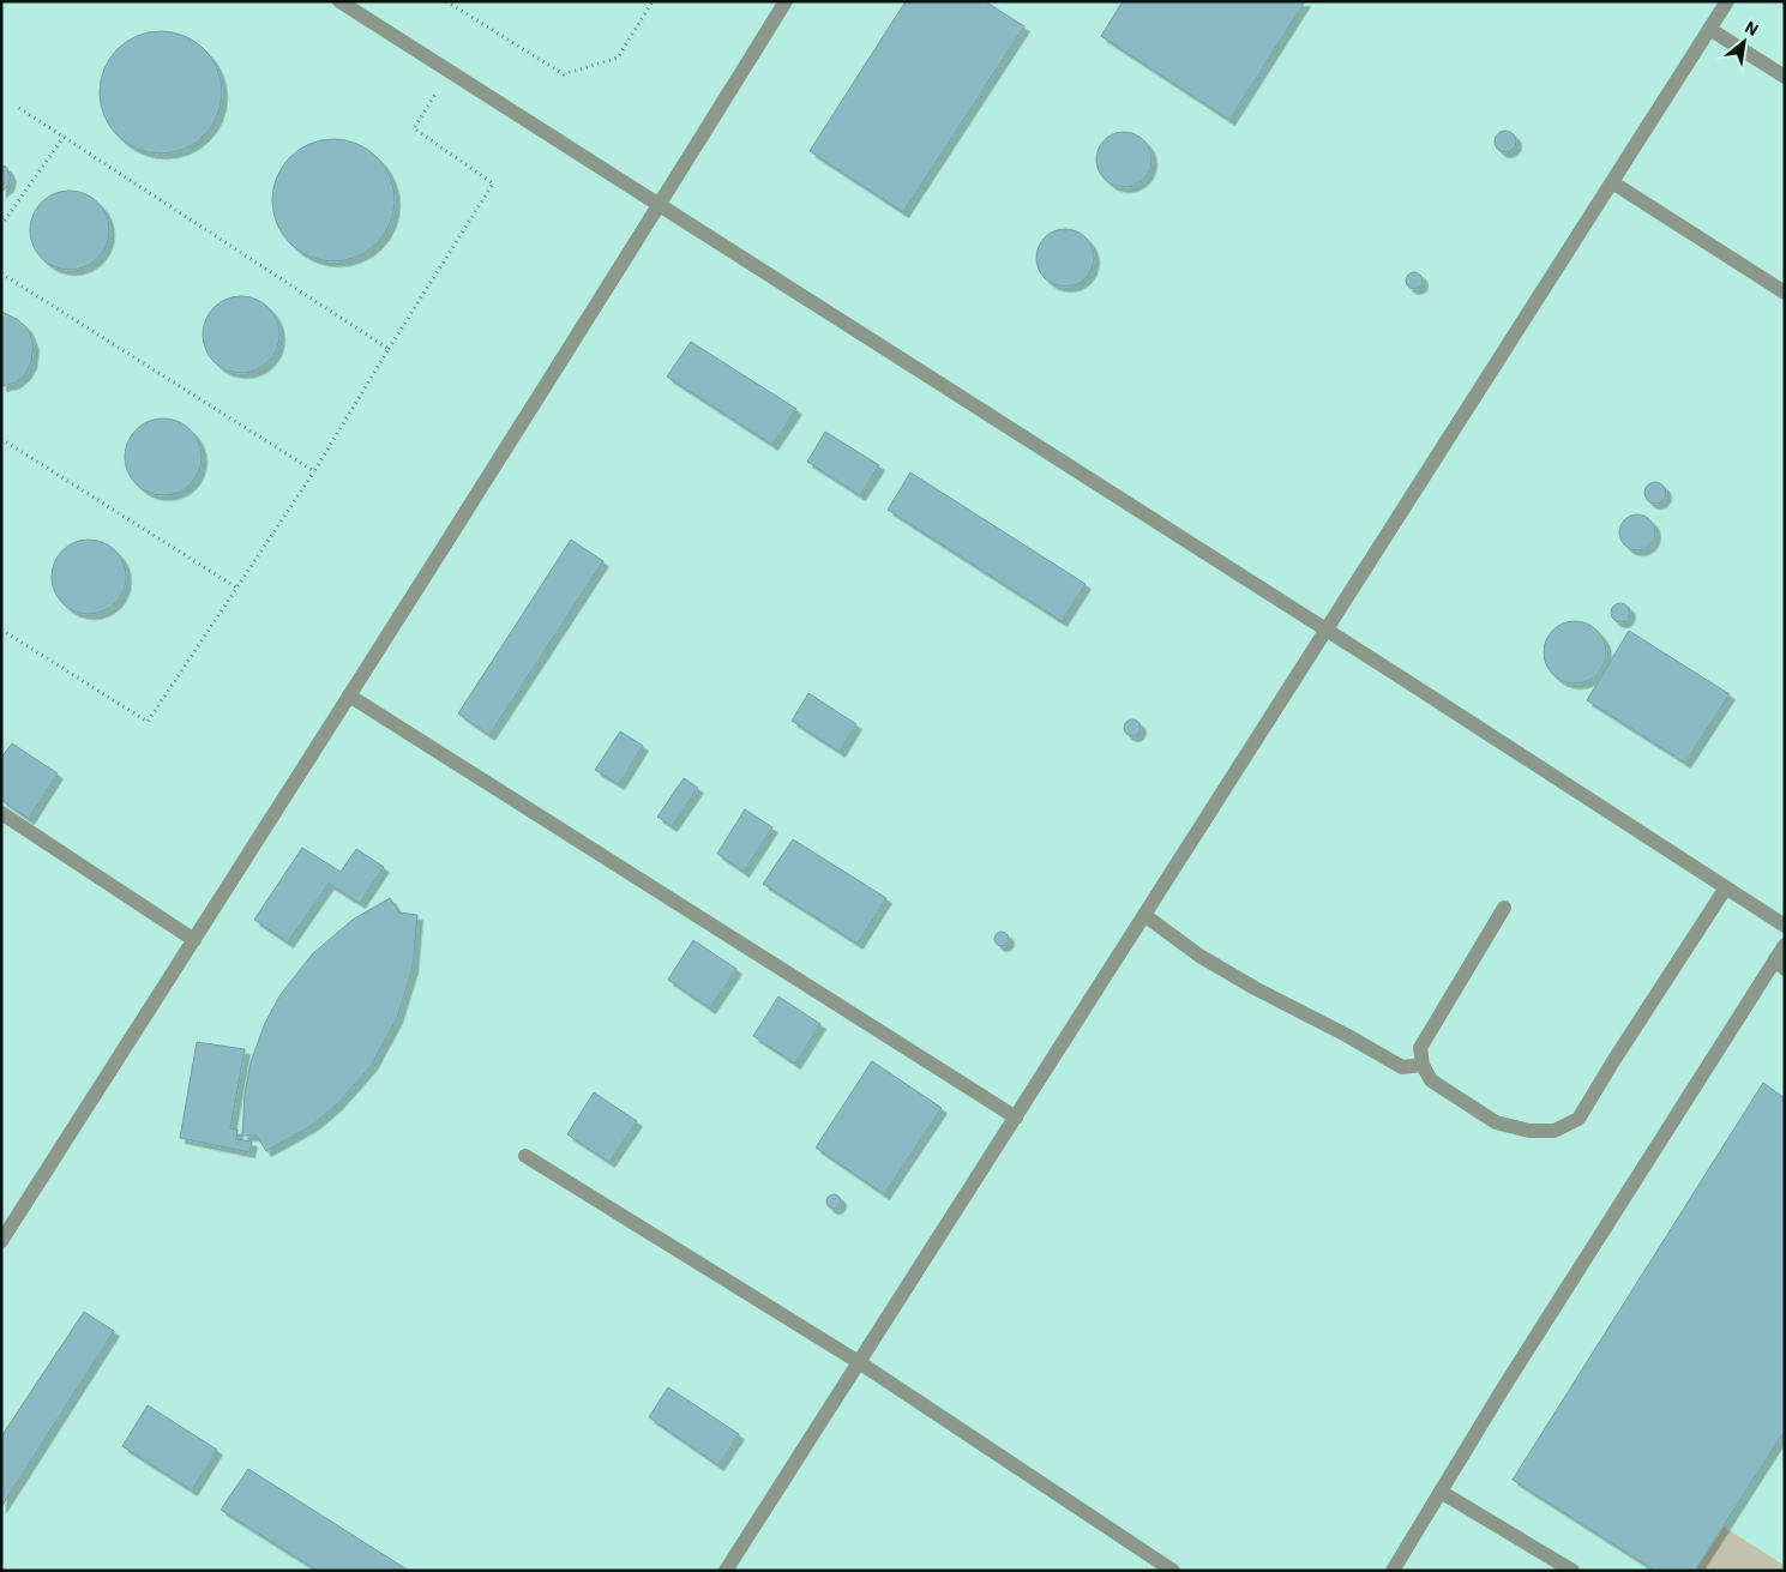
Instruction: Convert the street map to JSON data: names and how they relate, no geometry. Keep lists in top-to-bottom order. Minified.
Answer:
{"north":"top right"}
